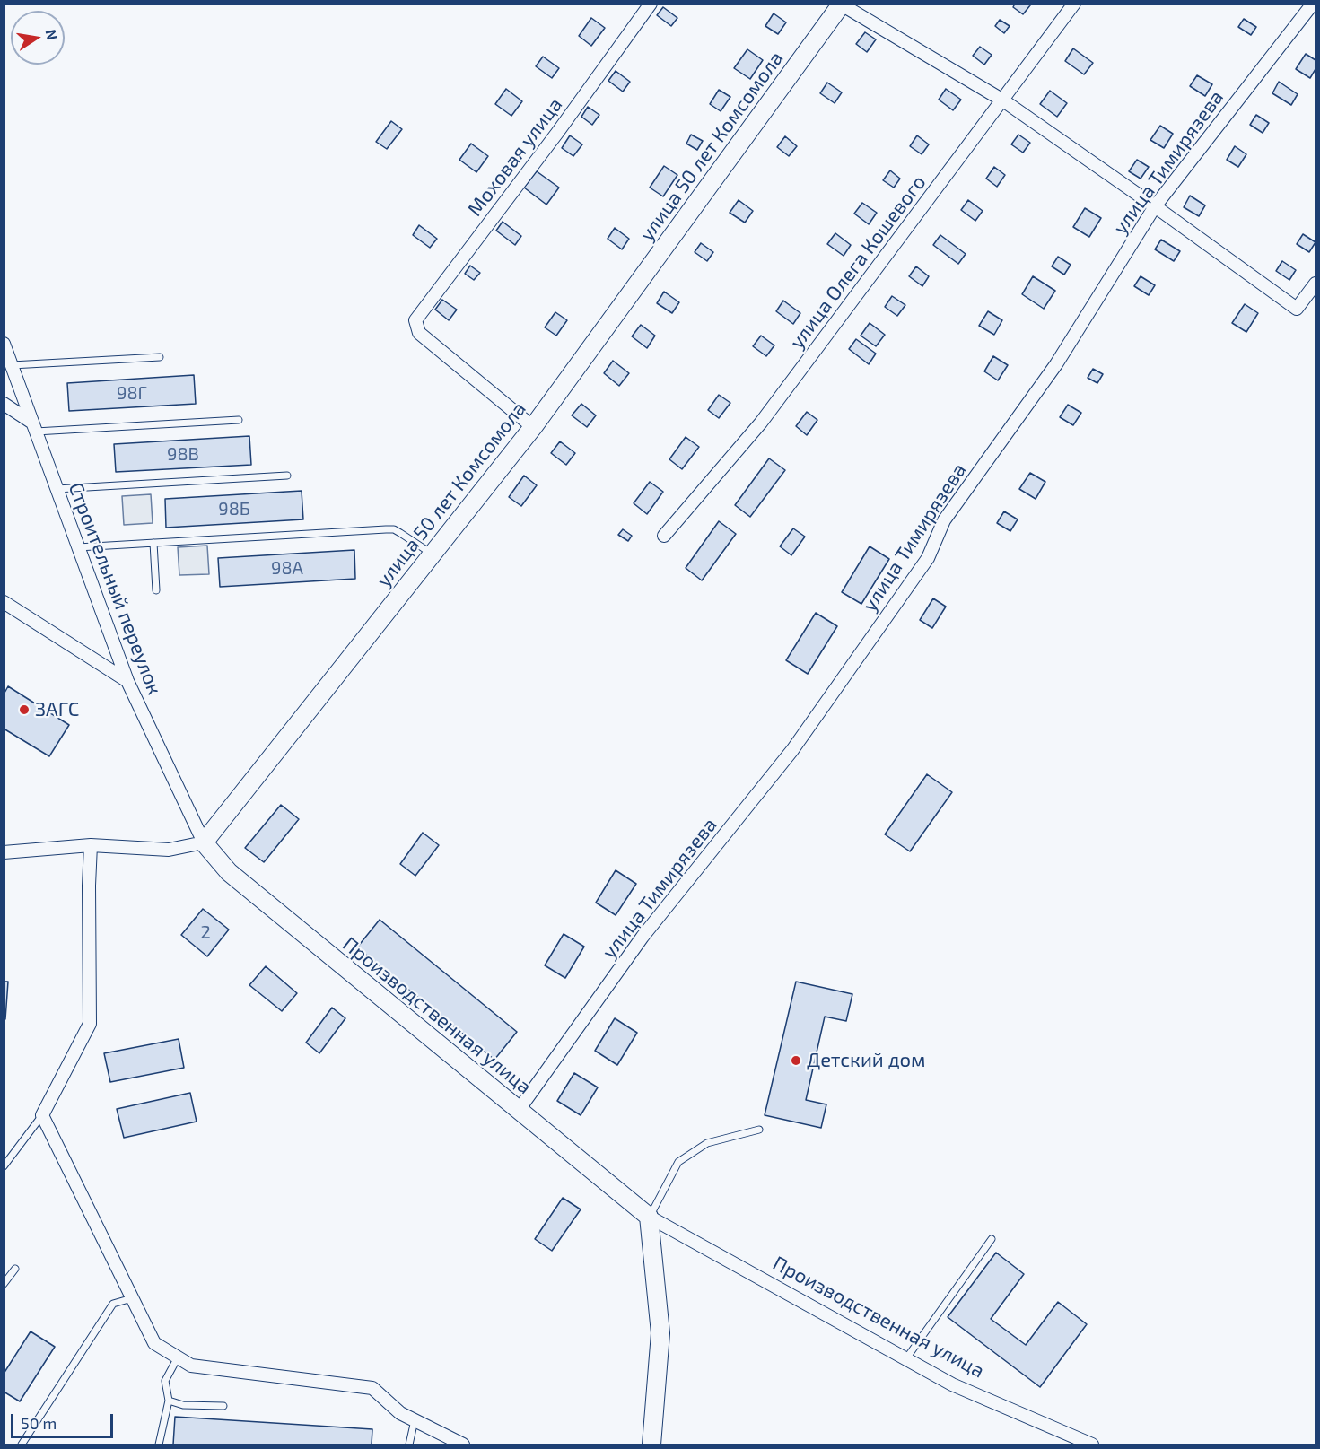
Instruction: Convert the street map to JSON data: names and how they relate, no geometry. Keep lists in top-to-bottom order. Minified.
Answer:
{"streets":{"street":["улица 50 лет Комсомола","Моховая улица","улица Тимирязева","улица Олега Кошевого","Строительный переулок","Производственная улица"]},"crossings":[["улица 50 лет Комсомола","Моховая улица"],["улица 50 лет Комсомола","Строительный переулок"],["улица 50 лет Комсомола","Производственная улица"],["улица Тимирязева","Производственная улица"],["Строительный переулок","Производственная улица"]],"places":["ЗАГС","Детский дом"],"house_numbers":["98Г","98В","98Б","98А","2"],"scale_bar":"50 m","north":"right"}
